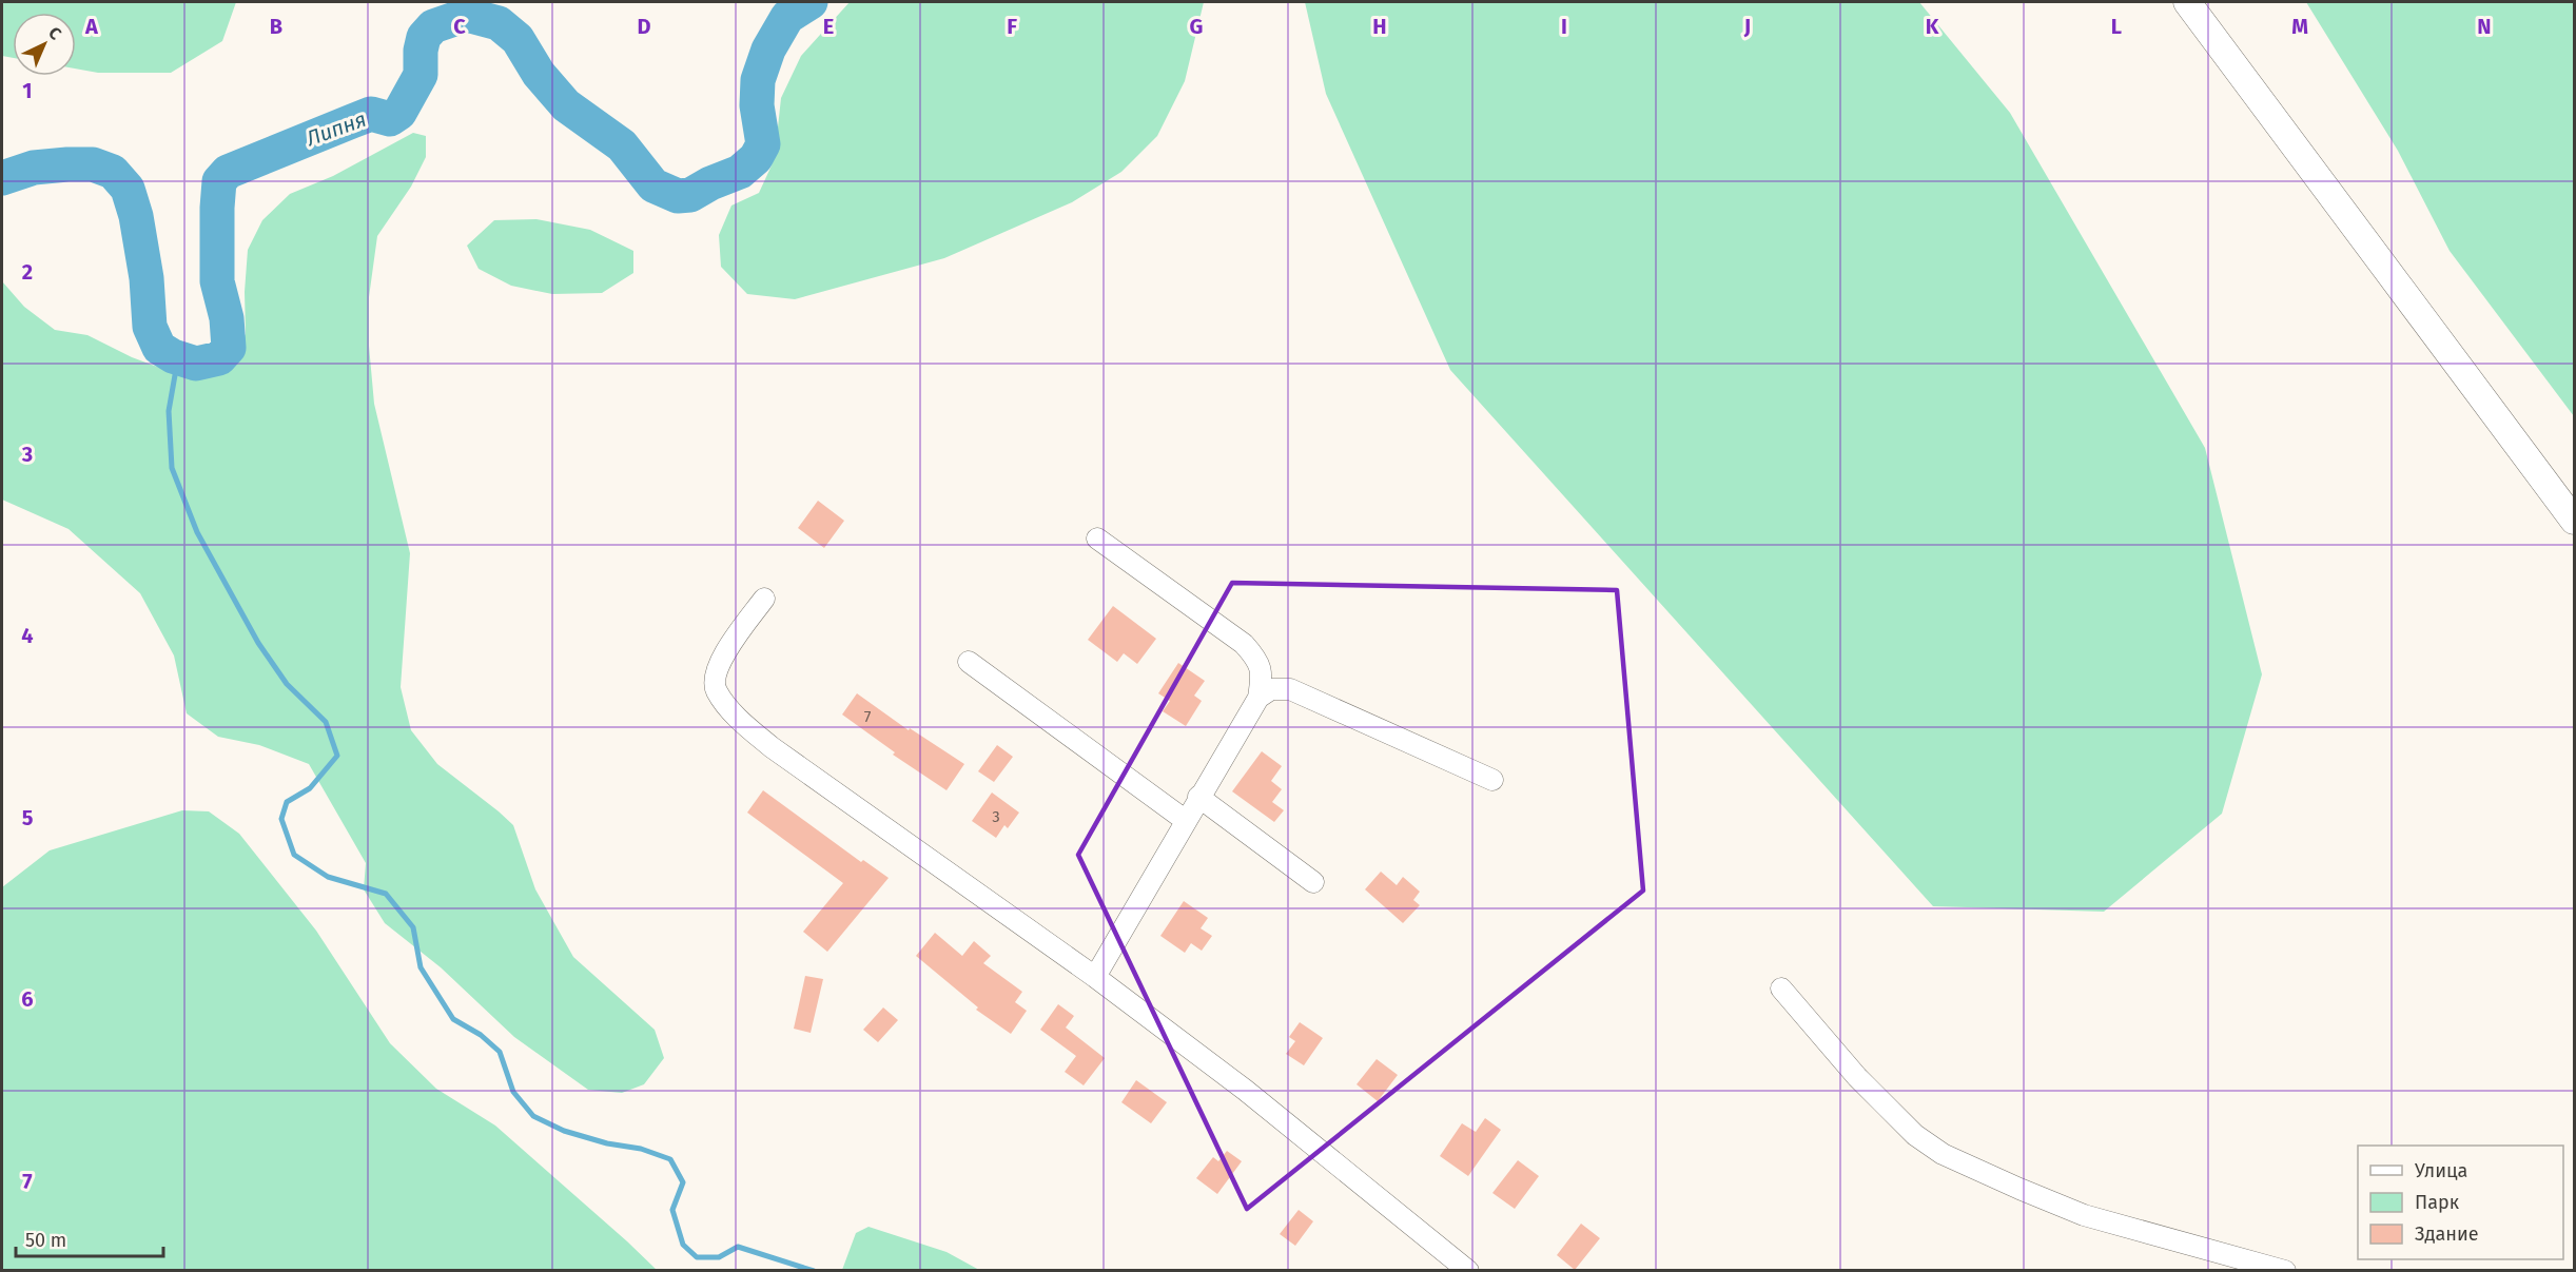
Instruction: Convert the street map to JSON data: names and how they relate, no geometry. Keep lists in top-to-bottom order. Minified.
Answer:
{"water":["Липня"],"house_numbers":["7","3"],"legend":["Улица","Парк","Здание"],"scale_bar":"50 m","north":"top right","grid":{"columns":["A","B","C","D","E","F","G","H","I","J","K","L","M","N"],"rows":["1","2","3","4","5","6","7"]}}
